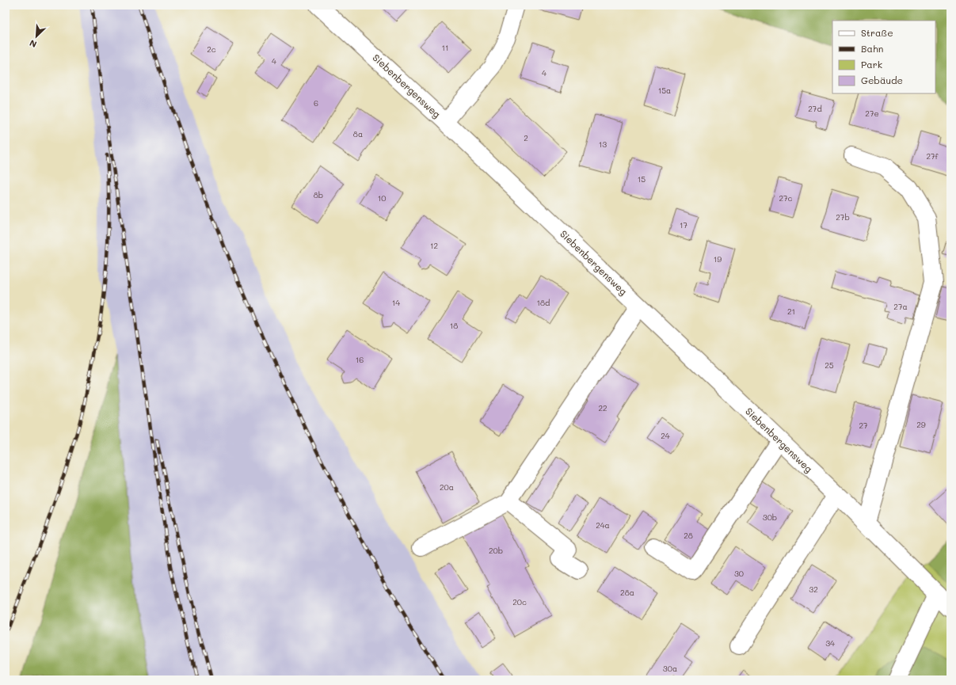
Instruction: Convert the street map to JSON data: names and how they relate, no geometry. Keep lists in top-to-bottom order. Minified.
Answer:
{"streets":{"street":["Siebenbergensweg"]},"house_numbers":["11","2c","4","4","15a","6","27d","27e","8a","2","13","27f","15","8b","10","27c","27b","17","12","19","14","18d","27a","21","18","16","25","22","29","27","24","20a","30b","24a","28","20b","30","32","28a","20c","34","30a"],"legend":["Straße","Bahn","Park","Gebäude"],"north":"bottom left"}
